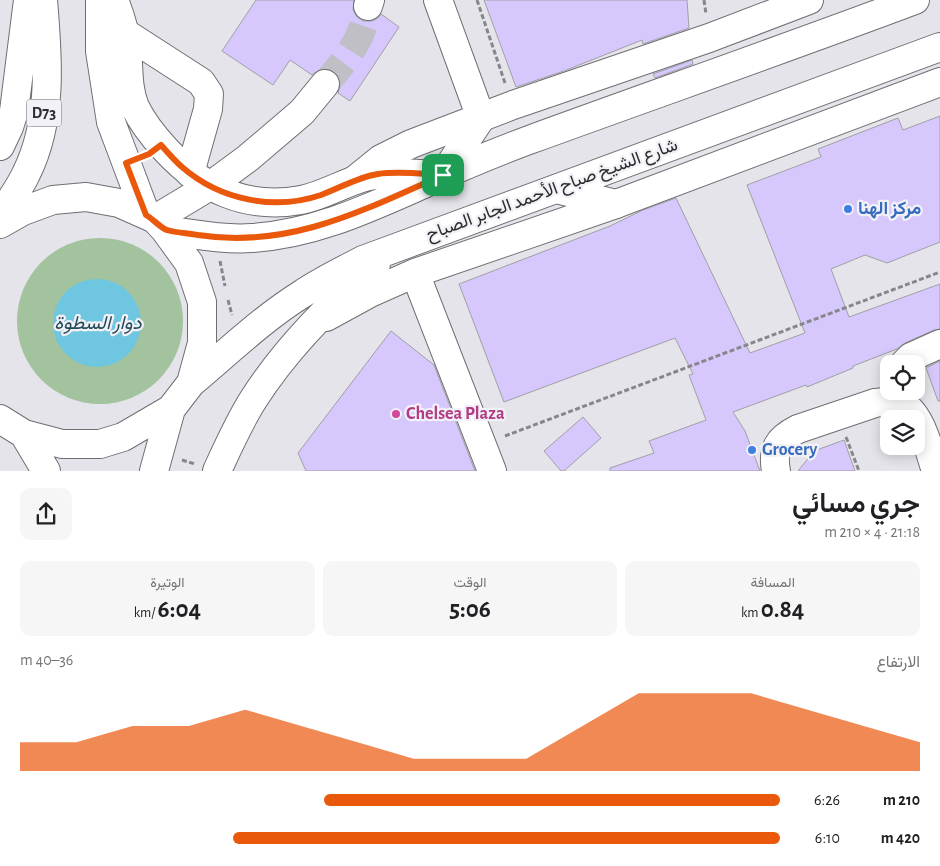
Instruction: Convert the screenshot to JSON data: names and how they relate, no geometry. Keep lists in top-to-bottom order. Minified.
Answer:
{"streets":{"main road":["D73","شارع الشيخ صباح الأحمد الجابر الصباح"]},"water":["دوار السطوة"],"places":["مركز الهنا","Chelsea Plaza","Grocery"],"page":{"heading":["جري مسائي","21:18 · 4 × 210 m"],"stats":[["المسافة","0.84 km"],["الوقت","5:06"],["الوتيرة","6:04 /km"]],"chart":["الارتفاع","36–40 m"],"list":[{"name":"210 m","note":"6:26"},{"name":"420 m","note":"6:10"}]}}
